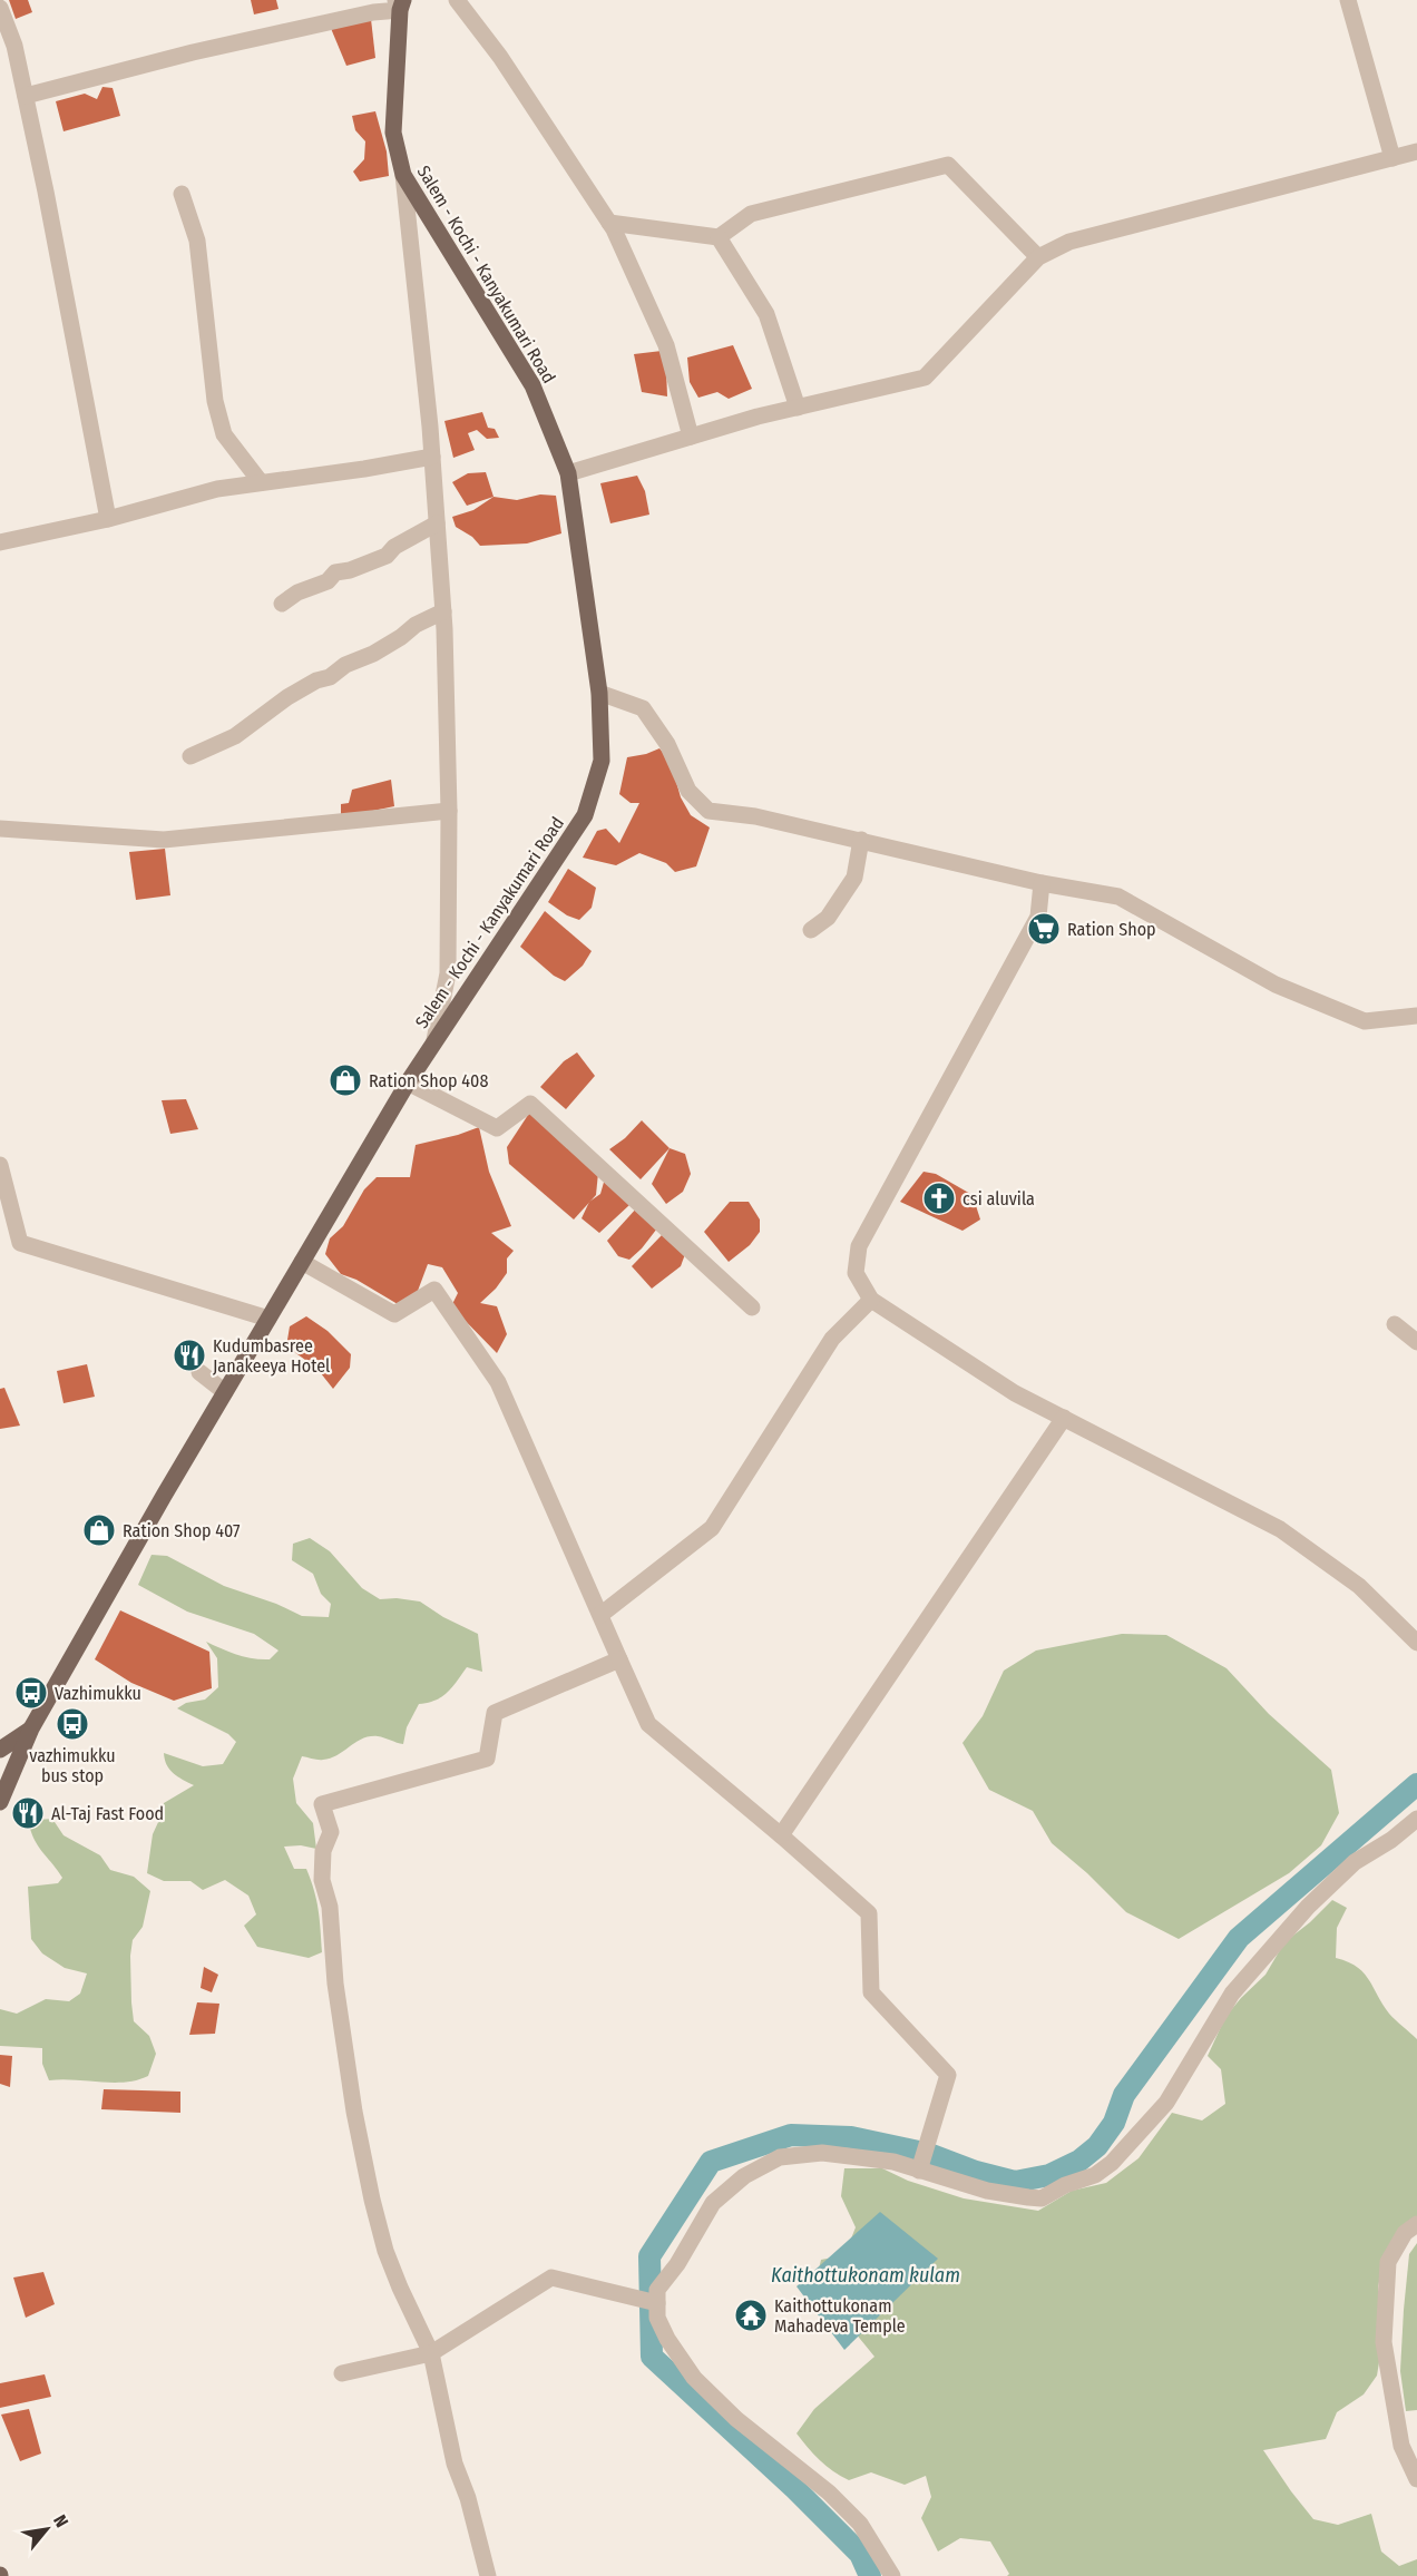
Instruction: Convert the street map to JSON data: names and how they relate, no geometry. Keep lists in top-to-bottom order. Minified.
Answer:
{"streets":{"main road":["Salem - Kochi - Kanyakumari Road"]},"water":["Kaithottukonam kulam"],"places":{"supermarket":["Ration Shop"],"shop":["Ration Shop 408","Ration Shop 407"],"church":["csi aluvila"],"restaurant":["Kudumbasree Janakeeya Hotel","Al-Taj Fast Food"],"bus stop":["Vazhimukku","vazhimukku bus stop"],"temple":["Kaithottukonam Mahadeva Temple"]},"north":"top right"}
